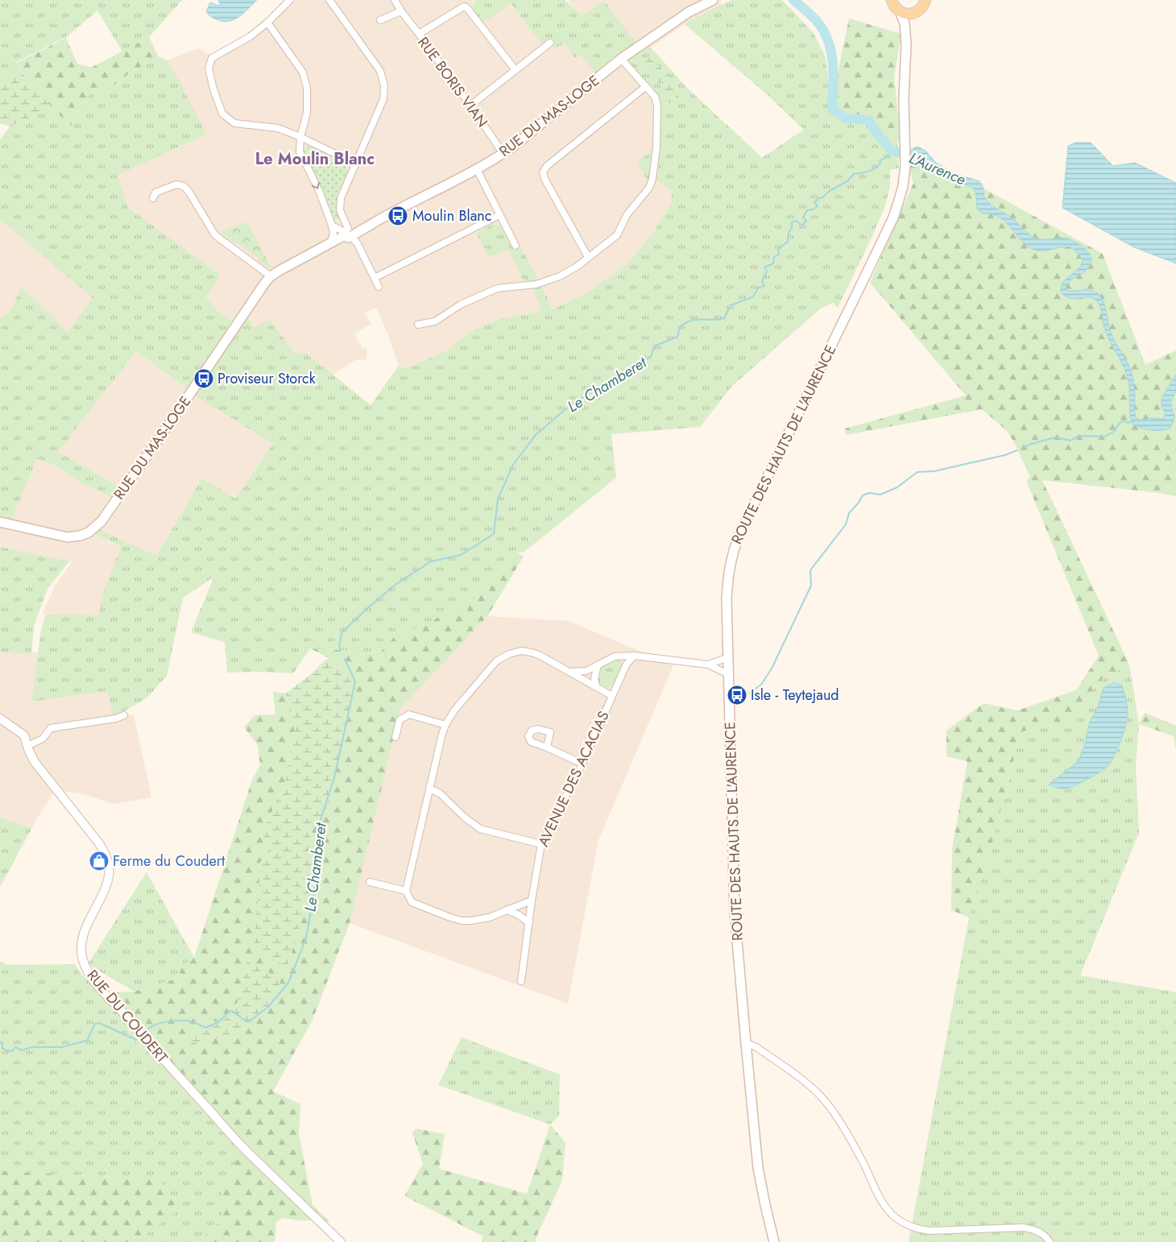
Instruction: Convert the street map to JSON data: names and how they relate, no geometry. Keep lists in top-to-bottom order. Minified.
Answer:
{"streets":{"main road":["RUE DU MAS-LOGE","ROUTE DES HAUTS DE L'AURENCE"],"street":["RUE BORIS VIAN","AVENUE DES ACACIAS","RUE DU COUDERT"]},"crossings":[["RUE BORIS VIAN","RUE DU MAS-LOGE"]],"districts":["Le Moulin Blanc"],"water":["L'Aurence","Le Chamberet"],"places":{"bus stop":["Moulin Blanc","Proviseur Storck","Isle - Teytejaud"],"shop":["Ferme du Coudert"]}}
